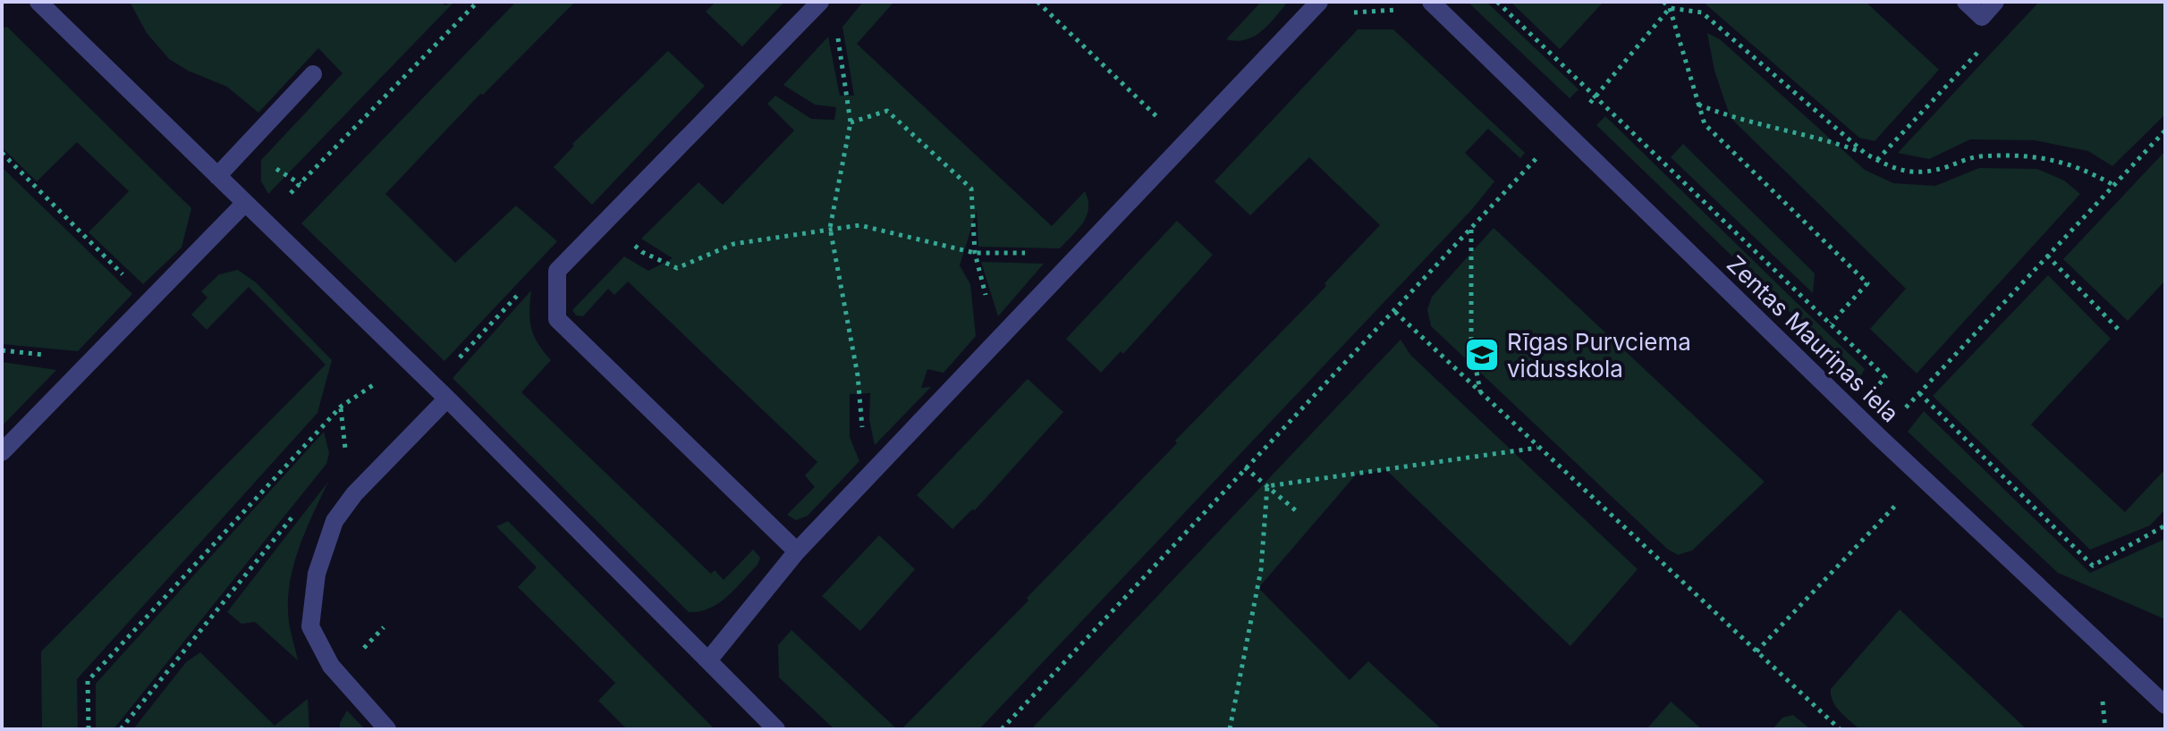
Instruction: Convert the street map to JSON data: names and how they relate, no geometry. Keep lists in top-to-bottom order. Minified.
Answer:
{"streets":{"street":["Zentas Mauriņas iela"]},"places":{"school or university":["Rīgas Purvciema vidusskola"]}}
